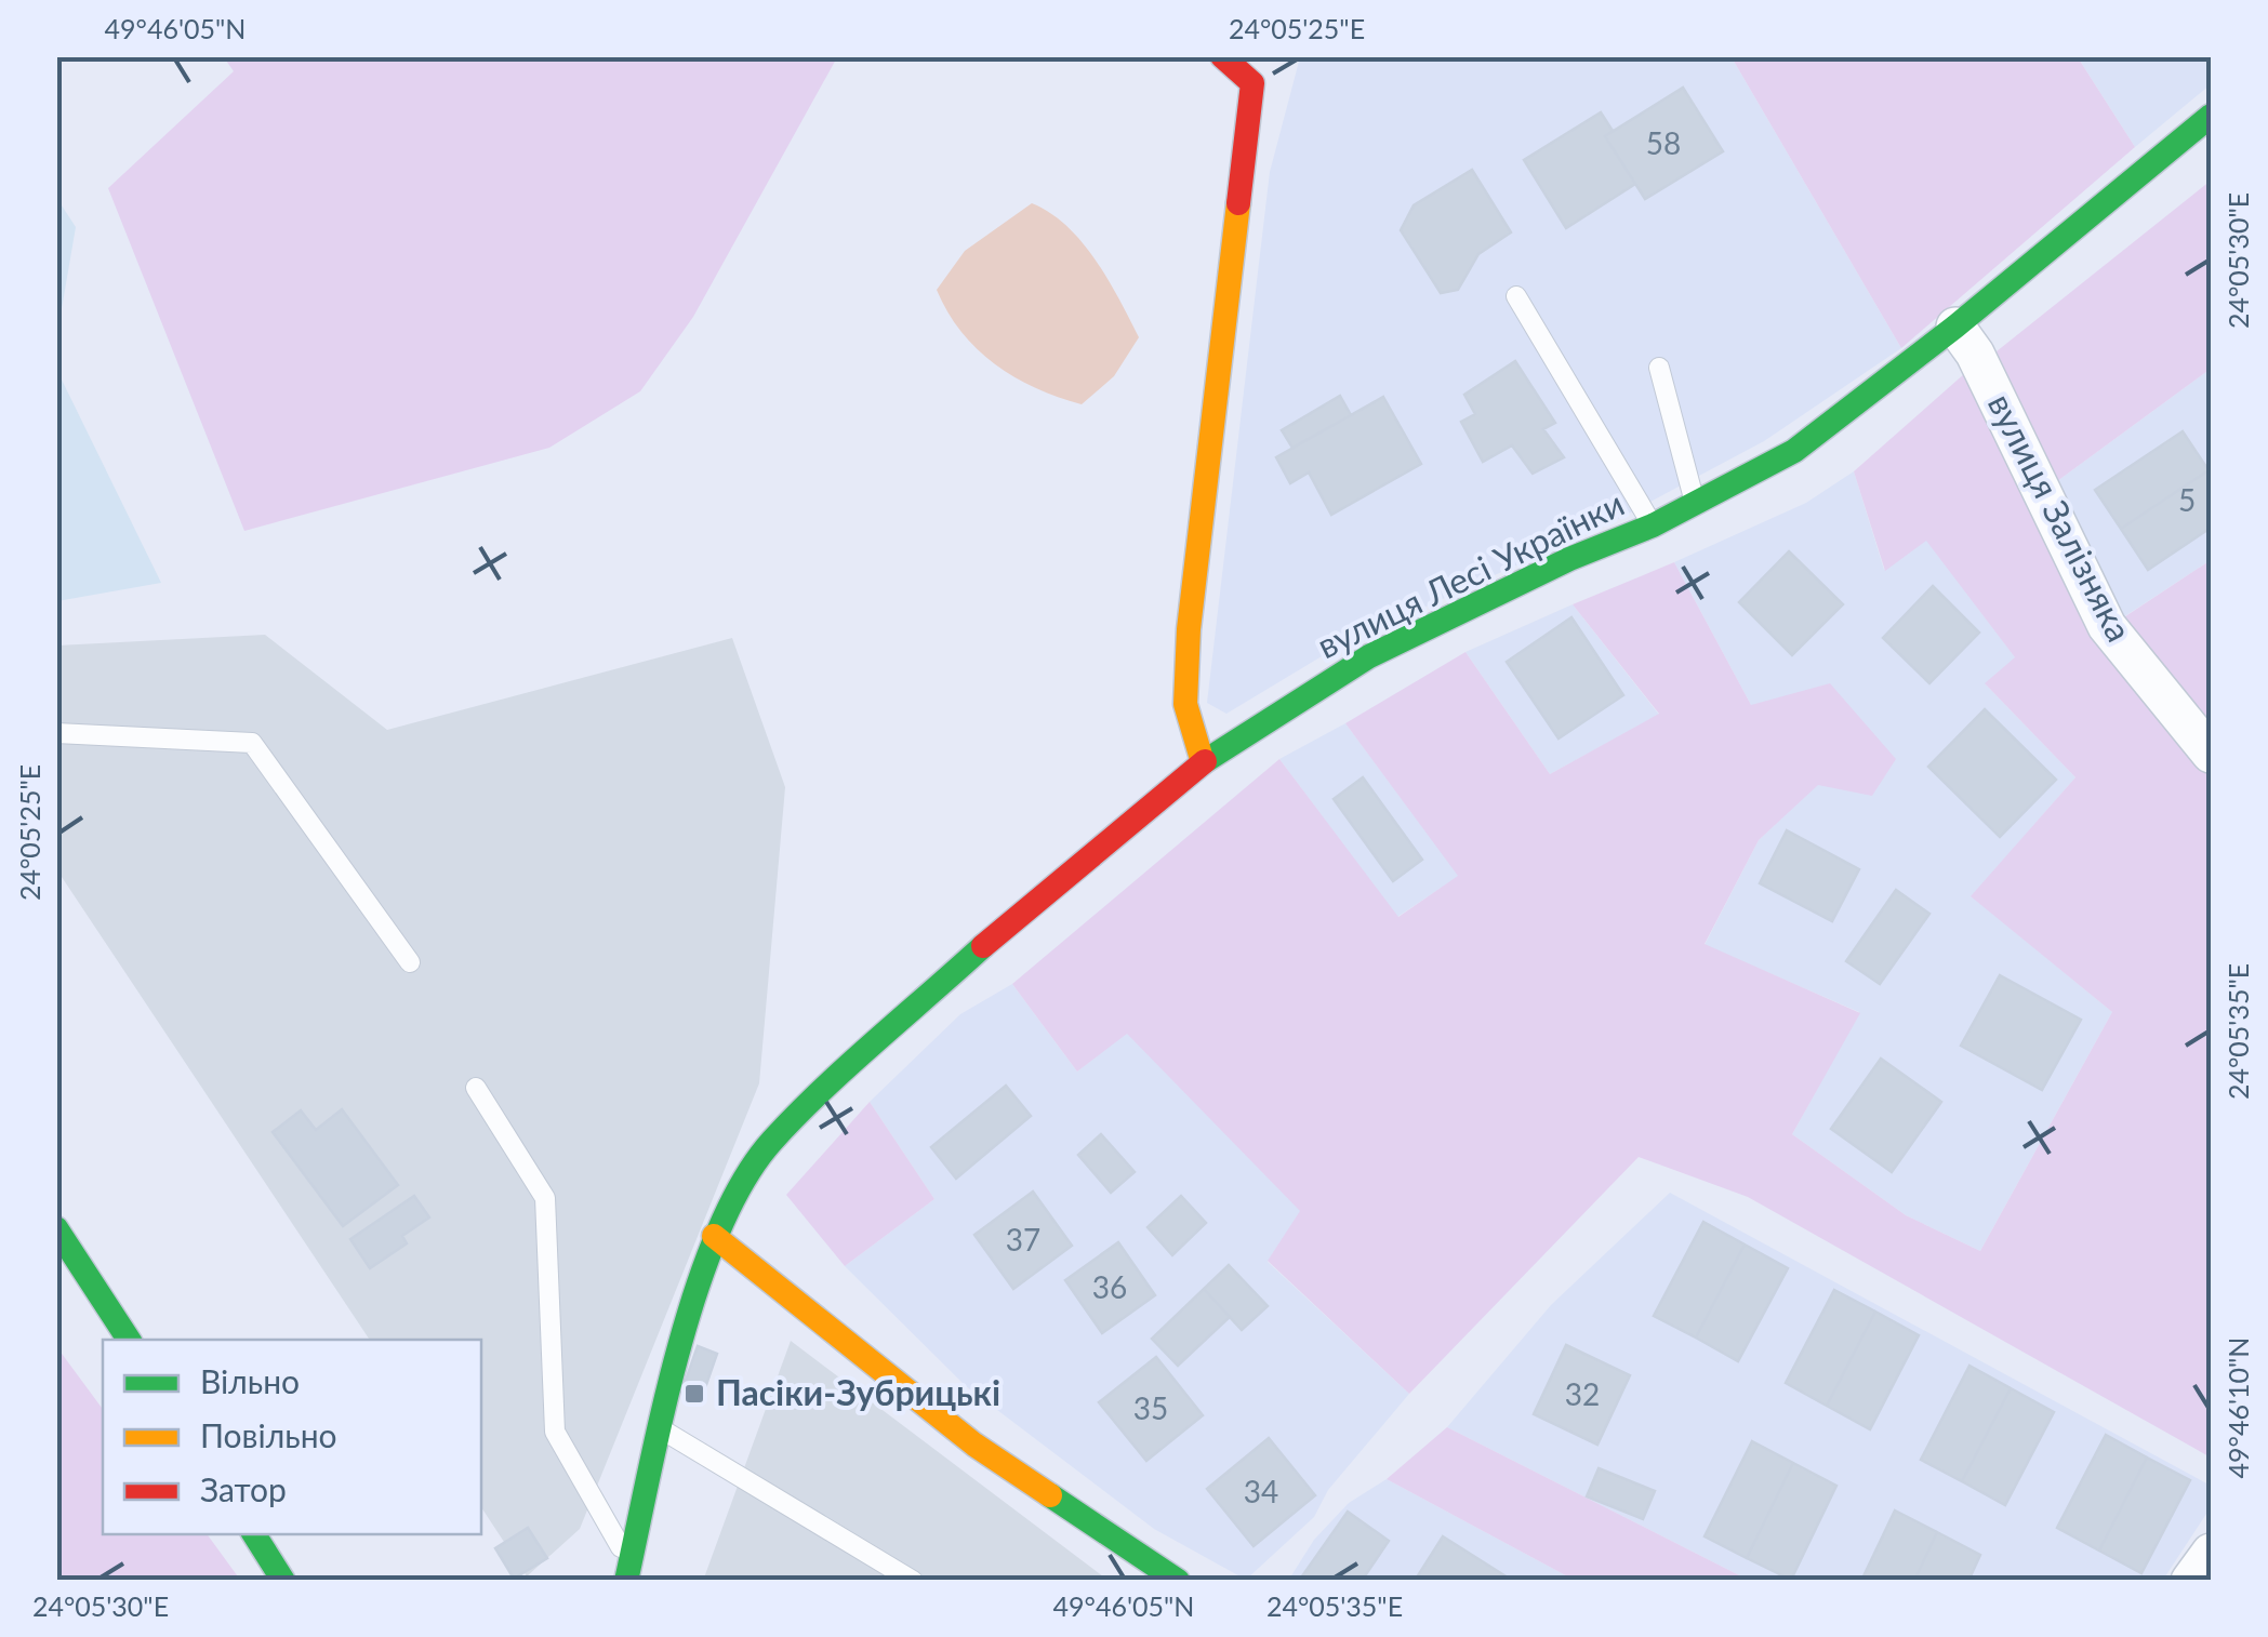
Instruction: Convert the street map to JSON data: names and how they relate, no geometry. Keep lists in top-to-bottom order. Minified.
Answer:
{"streets":{"main road":["вулиця Лесі Українки"],"street":["вулиця Залізняка"]},"crossings":[["вулиця Залізняка","вулиця Лесі Українки"]],"places":{"transit":["Пасіки-Зубрицькі"]},"house_numbers":["58","5","37","36","32","35","34"],"legend":["Вільно","Повільно","Затор"],"coordinates":["49°46'05\"N","24°05'25\"E","24°05'30\"E","24°05'35\"E","49°46'10\"N"]}
